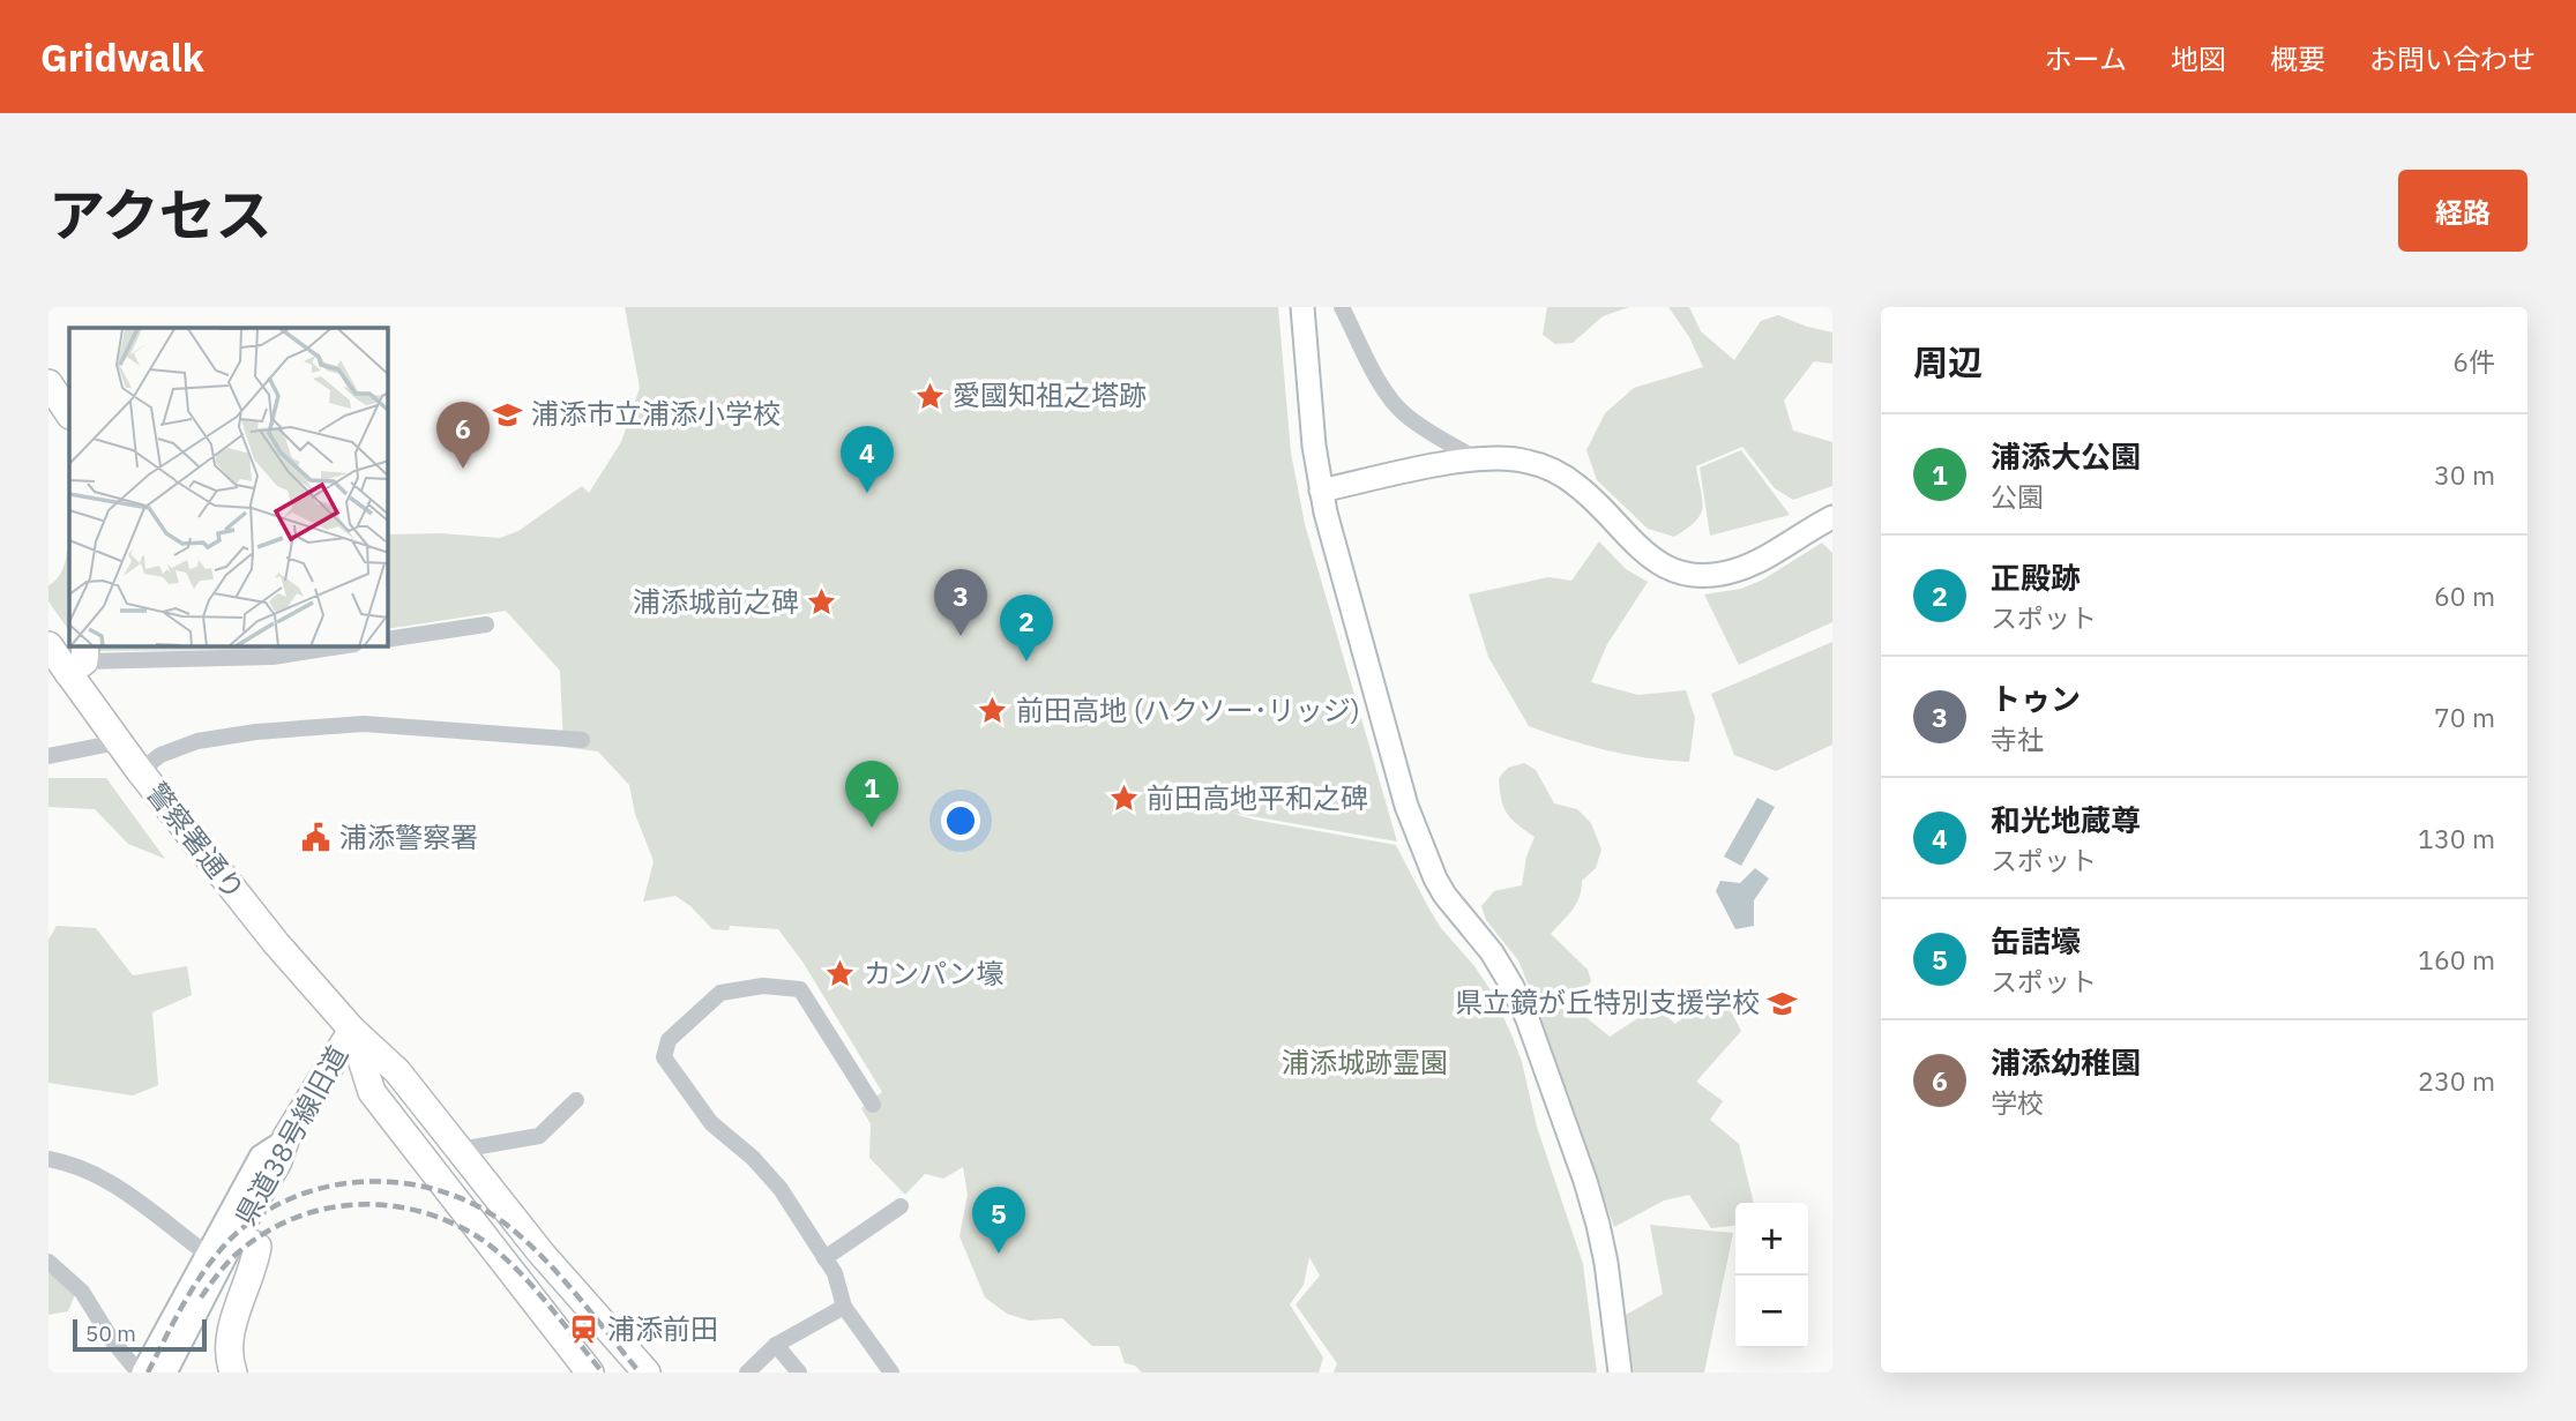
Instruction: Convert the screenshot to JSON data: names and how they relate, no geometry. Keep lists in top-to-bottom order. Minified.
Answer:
{"streets":{"main road":["警察署通り","県道38号線旧道"]},"crossings":[["警察署通り","県道38号線旧道"]],"parks":["浦添城跡霊園"],"places":{"place":["愛國知祖之塔跡","浦添城前之碑","前田高地 (ハクソー･リッジ)","前田高地平和之碑","カンパン壕"],"school or university":["浦添市立浦添小学校","県立鏡が丘特別支援学校"],"public building":["浦添警察署"],"station":["浦添前田"]},"scale_bar":"50 m","page":{"header":"Gridwalk","nav":["ホーム","地図","概要","お問い合わせ"],"title":"アクセス","buttons":"経路","heading":["周辺","6件"],"pins":["6","4","3","2","1","5"],"list":[{"mark":"1","name":"浦添大公園","note":"公園","value":"30 m"},{"mark":"2","name":"正殿跡","note":"スポット","value":"60 m"},{"mark":"3","name":"トゥン","note":"寺社","value":"70 m"},{"mark":"4","name":"和光地蔵尊","note":"スポット","value":"130 m"},{"mark":"5","name":"缶詰壕","note":"スポット","value":"160 m"},{"mark":"6","name":"浦添幼稚園","note":"学校","value":"230 m"}],"map_buttons":["+","−"],"scale":"50 m"}}
